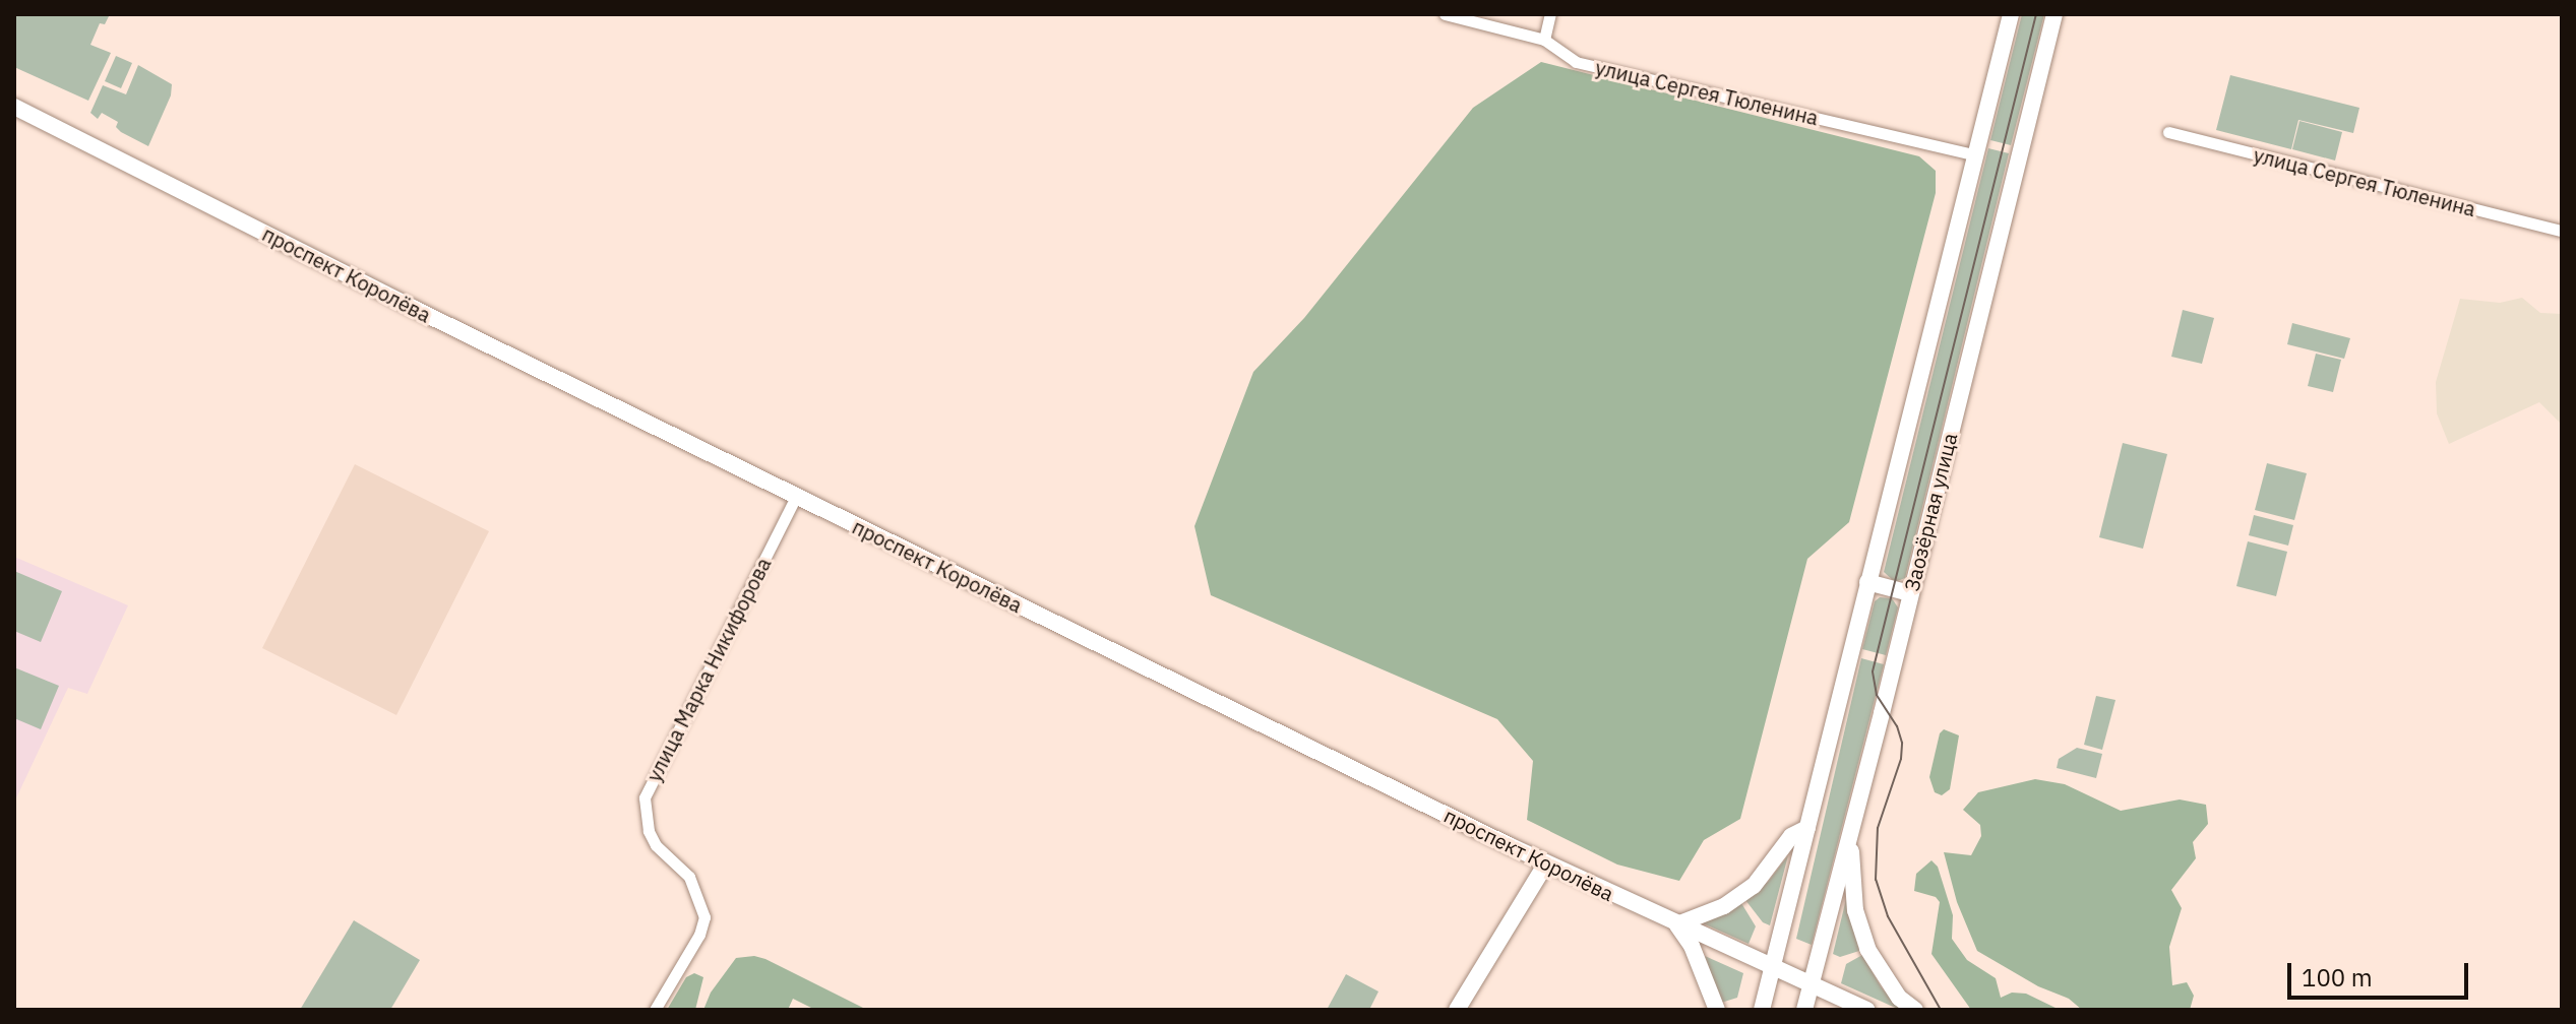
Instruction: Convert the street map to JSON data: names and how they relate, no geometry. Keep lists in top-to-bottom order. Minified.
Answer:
{"streets":{"main road":["проспект Королёва","Заозёрная улица"],"street":["улица Сергея Тюленина","улица Марка Никифорова"]},"crossings":[["проспект Королёва","Заозёрная улица"],["проспект Королёва","улица Марка Никифорова"]],"scale_bar":"100 m"}
